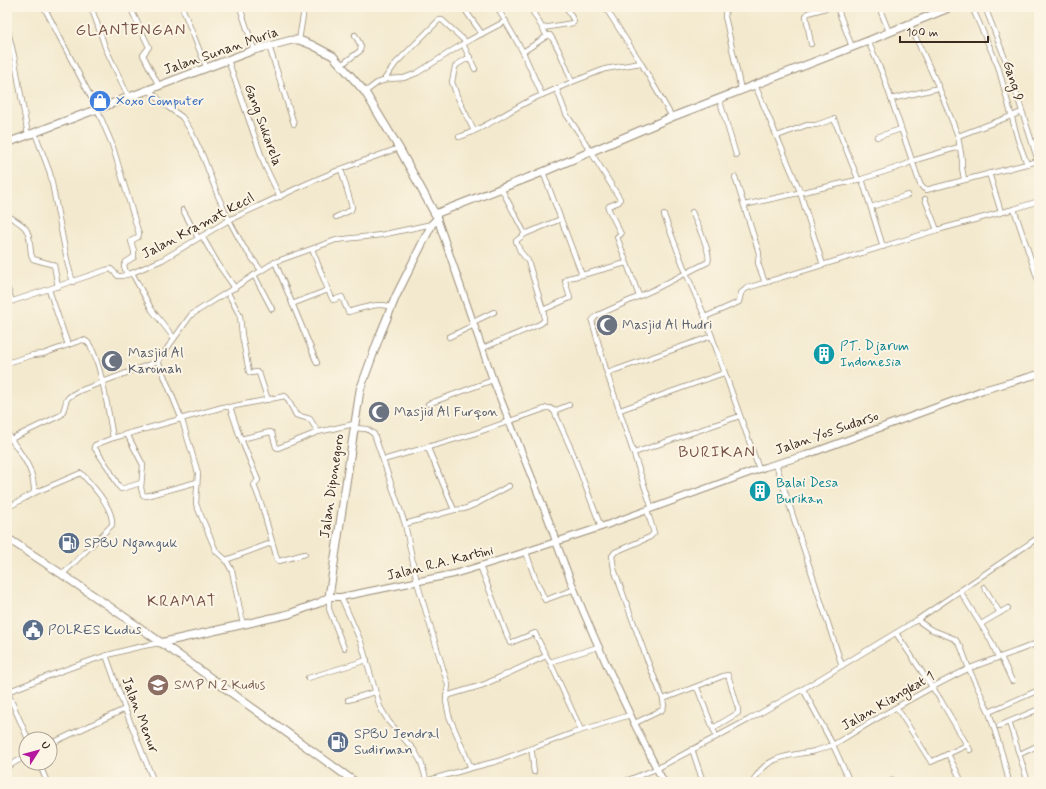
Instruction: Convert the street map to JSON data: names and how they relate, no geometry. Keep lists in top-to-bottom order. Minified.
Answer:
{"streets":{"main road":["Jalan Sunan Muria","Jalan Diponegoro"],"street":["Gang 9","Gang Sukarela","Jalan Kramat Kecil","Jalan Yos Sudarso","Jalan R.A. Kartini","Jalan Kiangkat 1","Jalan Menur"]},"crossings":[["Jalan Sunan Muria","Gang Sukarela"],["Jalan Sunan Muria","Jalan Kramat Kecil"],["Jalan Sunan Muria","Jalan Diponegoro"],["Gang Sukarela","Jalan Kramat Kecil"],["Jalan Yos Sudarso","Jalan R.A. Kartini"],["Jalan Diponegoro","Jalan R.A. Kartini"]],"districts":["GLANTENGAN","BURIKAN","KRAMAT"],"places":{"shop":["Xoxo Computer"],"mosque":["Masjid Al Hudri","Masjid Al Karomah","Masjid Al Furqon"],"building":["PT. Djarum Indonesia","Balai Desa Burikan"],"fuel station":["SPBU Nganguk","SPBU Jendral Sudirman"],"public building":["POLRES Kudus"],"school or university":["SMP N 2 Kudus"]},"scale_bar":"100 m","north":"top right"}
